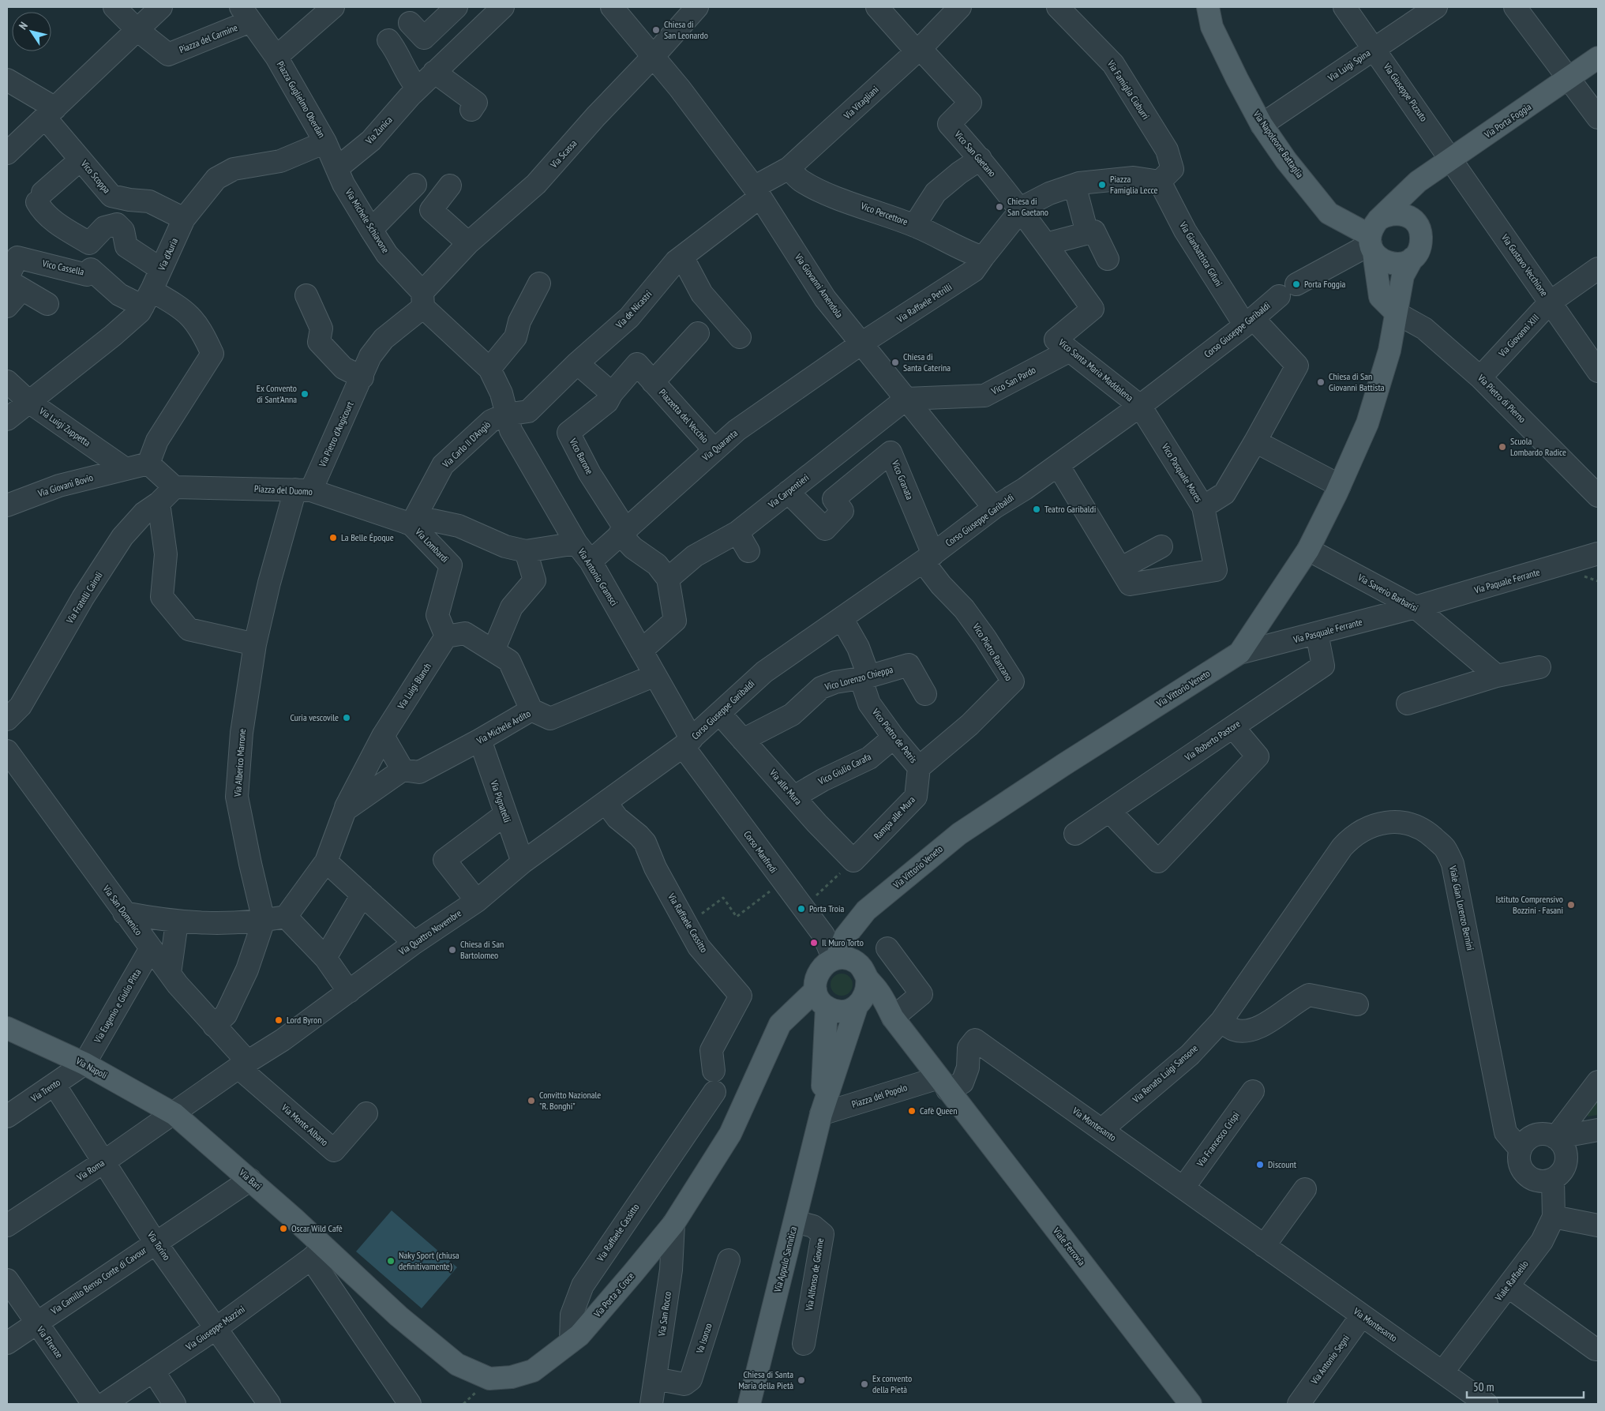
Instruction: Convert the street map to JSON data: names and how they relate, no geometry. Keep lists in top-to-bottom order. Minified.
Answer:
{"streets":{"main road":["Via Porta Foggia","Via Napoleone Battaglia","Via Vittorio Veneto","Via Napoli","Via Bari","Viale Ferrovia","Via Appulo Sannitica","Via Porta a Croce"],"street":["Piazza del Carmine","Via Luigi Spina","Via Famiglia Ciaburri","Via Giuseppe Pizzuto","Piazza Guglielmo Oberdan","Via Vitagliani","Via Zunica","Via Scassa","Vico San Gaetano","Vico Scoppa","Vico Percettore","Via Michele Schiavone","Via d'Auria","Via Gianbattista Gifuni","Via Gustavo Vecchione","Vico Cassella","Via Giovanni Amendola","Via Raffaele Petrilli","Via de Nicastri","Corso Giuseppe Garibaldi","Via Giovanni XIII","Vico Santa Maria Maddalena","Vico San Pardo","Via Pietro di Pierno","Piazzetta del Vecchio","Via Luigi Zuppetta","Via Pietro d'Angicourt","Via Carlo II D'Angiò","Via Quaranta","Vico Barone","Vico Pasquale Mores","Vico Granata","Via Giovani Bovio","Piazza del Duomo","Via Carpentieri","Via Lombardi","Via Antonio Gramsci","Via Paquale Ferrante","Via Saverio Barbarisi","Via Fratelli Cairoli","Via Pasquale Ferrante","Vico Pietro Ranzano","Vico Lorenzo Chieppa","Via Luigi Blanch","Via Michele Ardito","Vico Pietro de Petris","Via Roberto Pastore","Via Alberico Marrone","Vico Giulio Carafa","Via alle Mura","Via Pignatelli","Rampa alle Mura","Corso Manfredi","Viale Gian Lorenzo Bernini","Via San Domenico","Via Raffaele Cassitto","Via Quattro Novembre","Via Eugenio e Giulio Pitta","Via Renato Luigi Sansone","Via Trento","Piazza del Popolo","Via Montesanto","Via Monte Albano","Via Francesco Crispi","Via Roma","Via Torino","Via Alfonso de Giovine","Via Camillo Benso Conte di Cavour","Viale Raffaello","Via San Rocco","Via Giuseppe Mazzini","Va Isonzo","Via FIrenze","Via Antonio Segni"]},"crossings":[["Piazza del Carmine","Piazza Guglielmo Oberdan"],["Via Luigi Spina","Via Giuseppe Pizzuto"],["Via Luigi Spina","Via Napoleone Battaglia"],["Via Famiglia Ciaburri","Via Gianbattista Gifuni"],["Via Giuseppe Pizzuto","Via Porta Foggia"],["Via Giuseppe Pizzuto","Via Gustavo Vecchione"],["Piazza Guglielmo Oberdan","Via Michele Schiavone"],["Piazza Guglielmo Oberdan","Via d'Auria"],["Via Vitagliani","Vico San Gaetano"],["Via Vitagliani","Vico Percettore"],["Via Vitagliani","Via Giovanni Amendola"],["Via Vitagliani","Via de Nicastri"],["Via Porta Foggia","Via Napoleone Battaglia"],["Via Porta Foggia","Via Gustavo Vecchione"],["Via Porta Foggia","Via Vittorio Veneto"],["Via Zunica","Via Michele Schiavone"],["Via Napoleone Battaglia","Via Vittorio Veneto"],["Via Scassa","Via Michele Schiavone"],["Via Scassa","Via Giovanni Amendola"],["Via Scassa","Via Pietro d'Angicourt"],["Vico San Gaetano","Via Raffaele Petrilli"],["Vico San Gaetano","Vico Santa Maria Maddalena"],["Vico Scoppa","Via d'Auria"],["Vico Percettore","Via Raffaele Petrilli"],["Via Michele Schiavone","Via d'Auria"],["Via Michele Schiavone","Via Pietro d'Angicourt"],["Via Michele Schiavone","Via Antonio Gramsci"],["Via d'Auria","Vico Cassella"],["Via d'Auria","Via Luigi Zuppetta"],["Via Gianbattista Gifuni","Corso Giuseppe Garibaldi"],["Via Gianbattista Gifuni","Vico Pasquale Mores"],["Via Gustavo Vecchione","Via Giovanni XIII"],["Vico Cassella","Via Giovani Bovio"],["Via Giovanni Amendola","Via Raffaele Petrilli"],["Via Giovanni Amendola","Via de Nicastri"],["Via Giovanni Amendola","Corso Giuseppe Garibaldi"],["Via Giovanni Amendola","Vico San Pardo"],["Via Giovanni Amendola","Via Quaranta"],["Via Giovanni Amendola","Via Carpentieri"],["Via Raffaele Petrilli","Vico Santa Maria Maddalena"],["Via Raffaele Petrilli","Via Quaranta"],["Via de Nicastri","Via Carlo II D'Angiò"],["Via de Nicastri","Via Antonio Gramsci"],["Corso Giuseppe Garibaldi","Vico Santa Maria Maddalena"],["Corso Giuseppe Garibaldi","Vico Pasquale Mores"],["Corso Giuseppe Garibaldi","Vico Granata"],["Corso Giuseppe Garibaldi","Via Antonio Gramsci"],["Corso Giuseppe Garibaldi","Vico Pietro Ranzano"],["Corso Giuseppe Garibaldi","Vico Pietro de Petris"],["Corso Giuseppe Garibaldi","Via alle Mura"],["Corso Giuseppe Garibaldi","Corso Manfredi"],["Corso Giuseppe Garibaldi","Via Quattro Novembre"],["Via Giovanni XIII","Via Pietro di Pierno"],["Vico Santa Maria Maddalena","Vico San Pardo"],["Vico Santa Maria Maddalena","Vico Pasquale Mores"],["Vico San Pardo","Via Carpentieri"],["Via Pietro di Pierno","Via Vittorio Veneto"],["Piazzetta del Vecchio","Via Quaranta"],["Piazzetta del Vecchio","Vico Barone"],["Via Luigi Zuppetta","Via Giovani Bovio"],["Via Pietro d'Angicourt","Piazza del Duomo"],["Via Pietro d'Angicourt","Via Alberico Marrone"],["Via Carlo II D'Angiò","Piazza del Duomo"],["Via Carlo II D'Angiò","Via Lombardi"],["Via Carlo II D'Angiò","Via Antonio Gramsci"],["Via Quaranta","Vico Barone"],["Via Quaranta","Via Antonio Gramsci"],["Vico Granata","Vico Pietro Ranzano"],["Piazza del Duomo","Via Lombardi"],["Piazza del Duomo","Via Fratelli Cairoli"],["Piazza del Duomo","Via Alberico Marrone"],["Via Lombardi","Via Luigi Blanch"],["Via Antonio Gramsci","Via Michele Ardito"],["Via Antonio Gramsci","Corso Manfredi"],["Via Antonio Gramsci","Via Quattro Novembre"],["Via Paquale Ferrante","Via Saverio Barbarisi"],["Via Paquale Ferrante","Via Pasquale Ferrante"],["Via Saverio Barbarisi","Via Pasquale Ferrante"],["Via Saverio Barbarisi","Via Vittorio Veneto"],["Via Pasquale Ferrante","Via Vittorio Veneto"],["Via Pasquale Ferrante","Via Roberto Pastore"],["Vico Pietro Ranzano","Vico Pietro de Petris"],["Vico Pietro Ranzano","Rampa alle Mura"],["Vico Lorenzo Chieppa","Vico Pietro de Petris"],["Vico Lorenzo Chieppa","Via alle Mura"],["Via Luigi Blanch","Via Michele Ardito"],["Via Vittorio Veneto","Corso Manfredi"],["Via Vittorio Veneto","Via Appulo Sannitica"],["Via Vittorio Veneto","Via Porta a Croce"],["Via Michele Ardito","Via Pignatelli"],["Vico Pietro de Petris","Vico Giulio Carafa"],["Vico Pietro de Petris","Rampa alle Mura"],["Vico Giulio Carafa","Via alle Mura"],["Via alle Mura","Rampa alle Mura"],["Via Pignatelli","Via Quattro Novembre"],["Corso Manfredi","Via Quattro Novembre"],["Corso Manfredi","Via Appulo Sannitica"],["Corso Manfredi","Via Porta a Croce"],["Viale Gian Lorenzo Bernini","Via Renato Luigi Sansone"],["Viale Gian Lorenzo Bernini","Viale Raffaello"],["Via San Domenico","Via Quattro Novembre"],["Via San Domenico","Via Eugenio e Giulio Pitta"],["Via San Domenico","Via Monte Albano"],["Via Raffaele Cassitto","Via Quattro Novembre"],["Via Raffaele Cassitto","Via Porta a Croce"],["Via Quattro Novembre","Via Napoli"],["Via Quattro Novembre","Via Monte Albano"],["Via Quattro Novembre","Via Roma"],["Via Quattro Novembre","Via Bari"],["Via Eugenio e Giulio Pitta","Via Napoli"],["Via Eugenio e Giulio Pitta","Via Trento"],["Via Napoli","Via Trento"],["Via Napoli","Via Roma"],["Via Napoli","Via Bari"],["Via Renato Luigi Sansone","Via Montesanto"],["Via Trento","Via Torino"],["Piazza del Popolo","Via Montesanto"],["Piazza del Popolo","Viale Ferrovia"],["Piazza del Popolo","Via Appulo Sannitica"],["Via Montesanto","Via Francesco Crispi"],["Via Montesanto","Viale Ferrovia"],["Via Montesanto","Viale Raffaello"],["Via Montesanto","Via Antonio Segni"],["Via Roma","Via Bari"],["Via Roma","Via Torino"],["Via Bari","Via Camillo Benso Conte di Cavour"],["Via Bari","Via Porta a Croce"],["Via Bari","Via Giuseppe Mazzini"],["Via Torino","Via Camillo Benso Conte di Cavour"],["Via Torino","Via Giuseppe Mazzini"],["Via Appulo Sannitica","Via Alfonso de Giovine"],["Via Appulo Sannitica","Via Porta a Croce"],["Via Camillo Benso Conte di Cavour","Via FIrenze"],["Via Porta a Croce","Via San Rocco"],["Via Porta a Croce","Via Giuseppe Mazzini"],["Via San Rocco","Va Isonzo"]],"places":["Chiesa di San Leonardo","Piazza Famiglia Lecce","Chiesa di San Gaetano","Porta Foggia","Chiesa di Santa Caterina","Chiesa di San Giovanni Battista","Ex Convento di Sant'Anna","Scuola Lombardo Radice","Teatro Garibaldi","La Belle Époque","Curia vescovile","Istituto Comprensivo Bozzini - Fasani","Porta Troia","Il Muro Torto","Chiesa di San Bartolomeo","Lord Byron","Convitto Nazionale \"R. Bonghi\"","Cafè Queen","Discount","Oscar Wild Cafè","Naky Sport (chiusa definitivamente)","Chiesa di Santa Maria della Pietà","Ex convento della Pietà"],"scale_bar":"50 m","north":"top left"}
